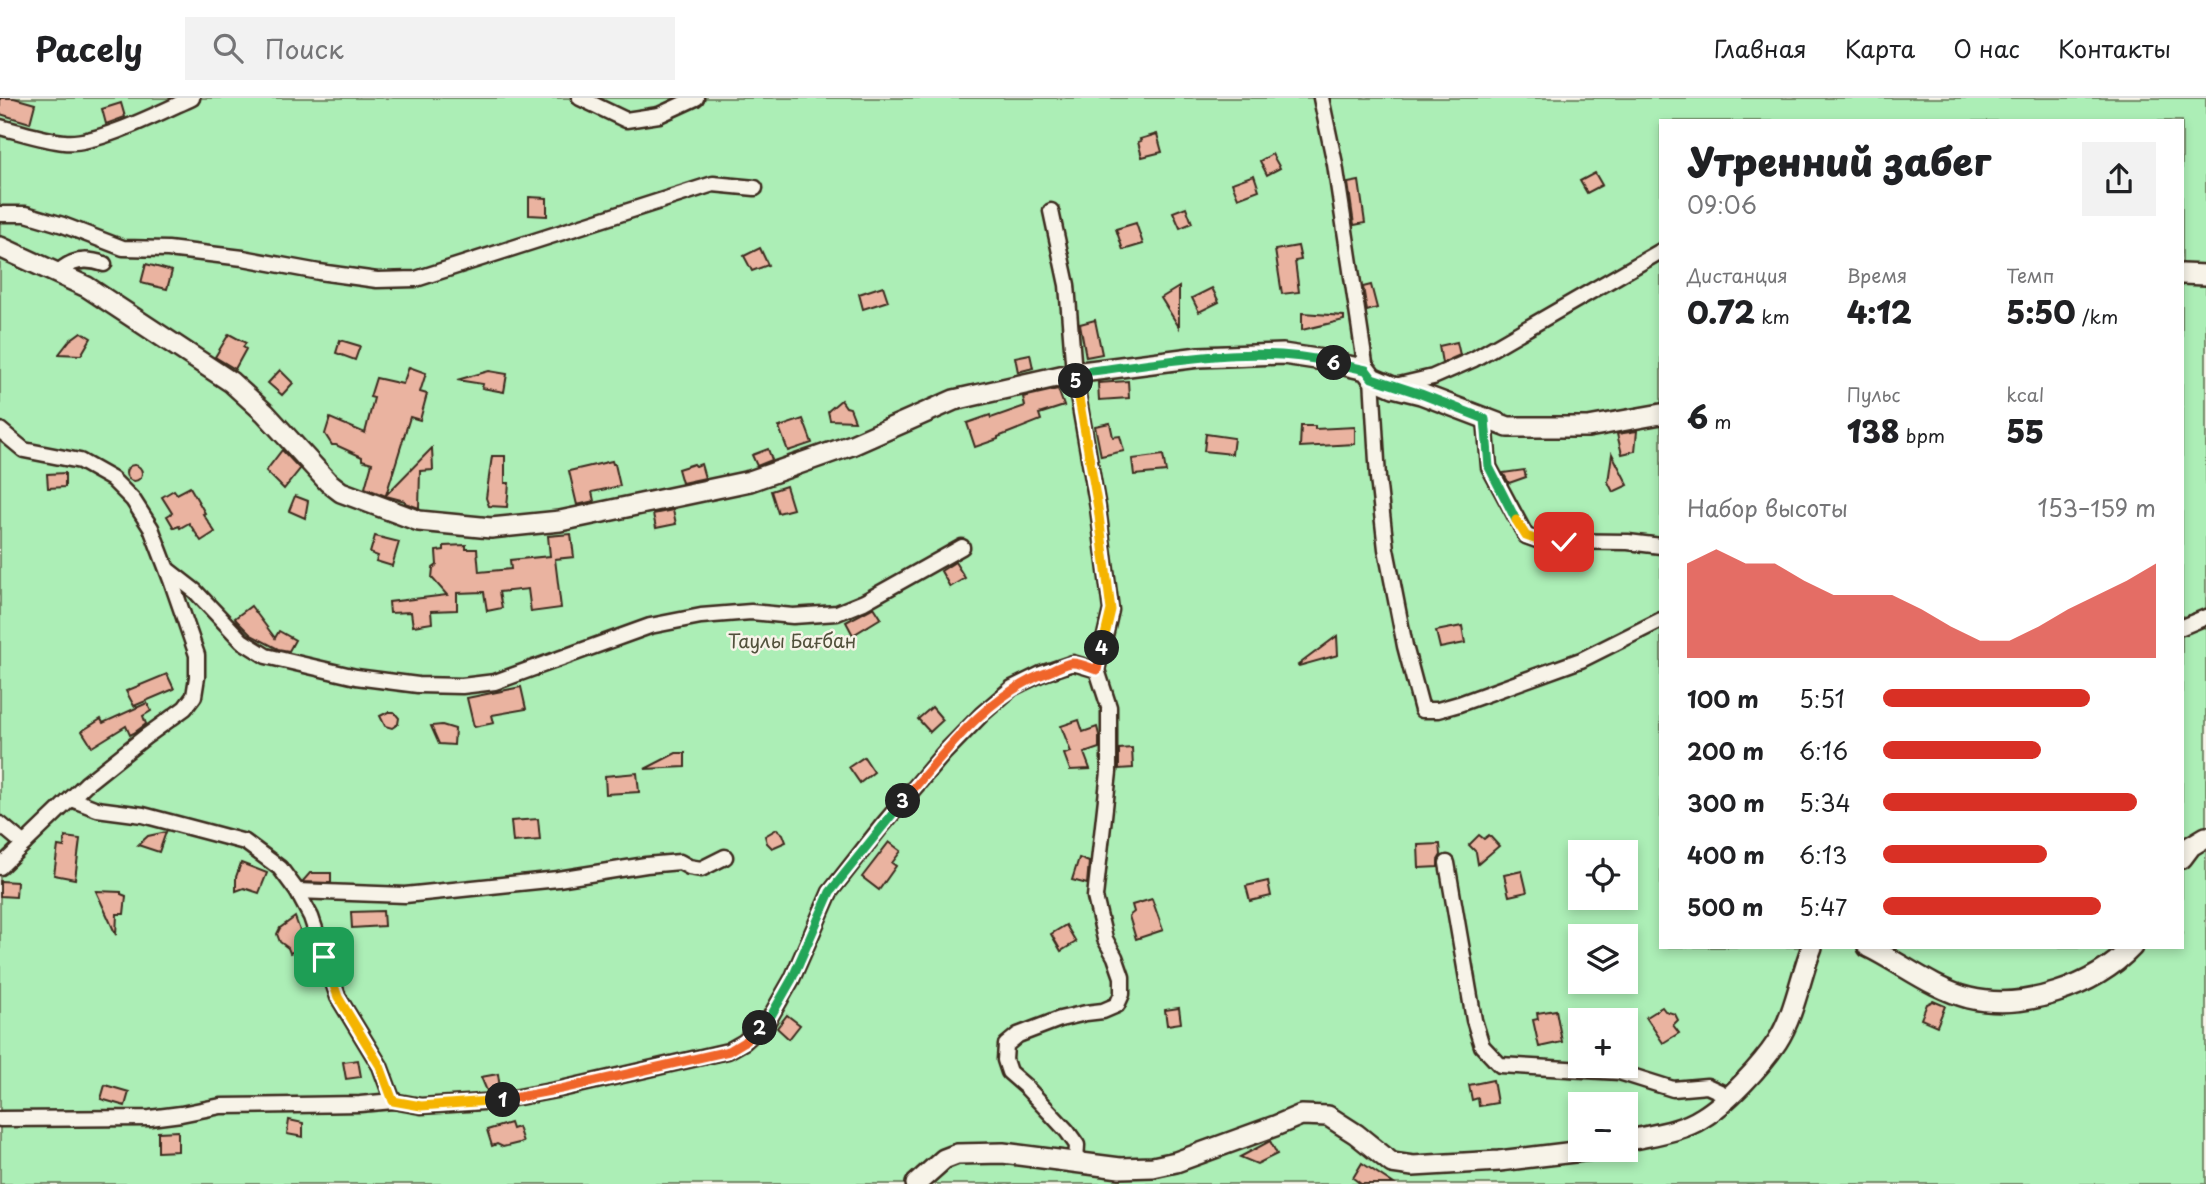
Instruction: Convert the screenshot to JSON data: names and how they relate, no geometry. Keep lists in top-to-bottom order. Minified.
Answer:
{"parks":["Таулы Бағбан"],"page":{"header":"Pacely","search":"Поиск","nav":["Главная","Карта","О нас","Контакты"],"heading":["Утренний забег","09:06"],"stats":[["Дистанция","0.72 km"],["Время","4:12"],["Темп","5:50 /km"],["6 m"],["Пульс","138 bpm"],["kcal","55"]],"pins":["6","5","4","3","2","1"],"chart":["Набор высоты","153–159 m"],"list":[{"name":"100 m","note":"5:51"},{"name":"200 m","note":"6:16"},{"name":"300 m","note":"5:34"},{"name":"400 m","note":"6:13"},{"name":"500 m","note":"5:47"}],"map_buttons":["+","−"]}}
